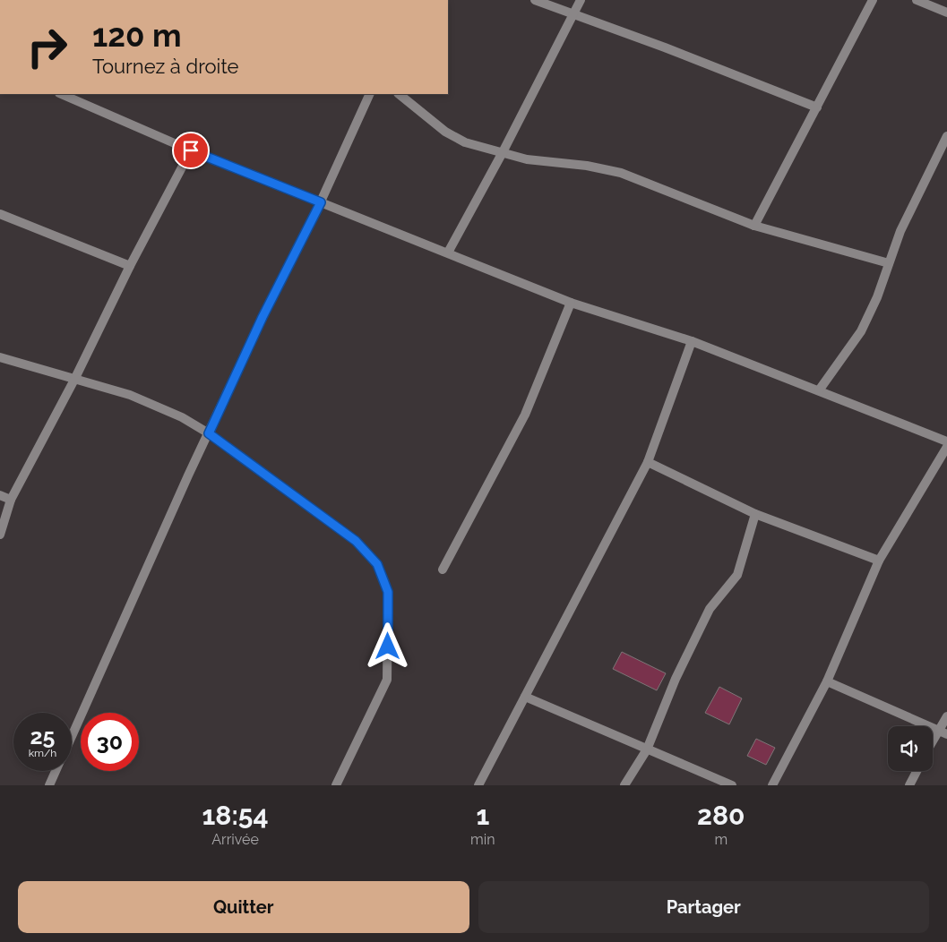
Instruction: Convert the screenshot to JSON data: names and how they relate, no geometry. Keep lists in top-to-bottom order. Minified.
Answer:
{"page":{"turn":["120 m","Tournez à droite"],"speed":"25 km/h","limit":"30","eta":["18:54","Arrivée","1","min","280","m"],"buttons":["Quitter","Partager"]}}
